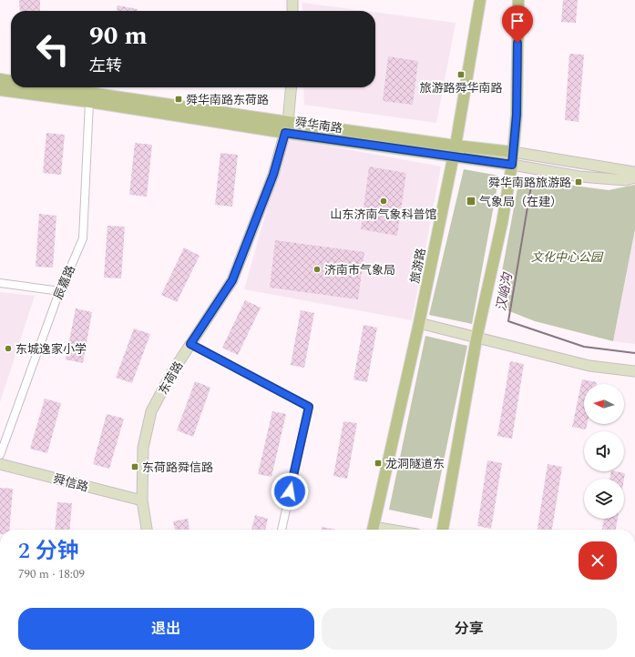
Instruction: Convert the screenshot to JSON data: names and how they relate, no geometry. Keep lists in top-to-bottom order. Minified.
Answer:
{"streets":{"main road":["舜华南路","旅游路"],"street":["辰嘉路","东荷路","舜信路"]},"crossings":[["舜华南路","旅游路"],["舜华南路","辰嘉路"],["舜华南路","东荷路"],["东荷路","舜信路"]],"water":["汉峪沟"],"parks":["文化中心公园"],"places":{"transit":["旅游路舜华南路","舜华南路东荷路","舜华南路旅游路","气象局（在建）","龙洞隧道东","东荷路舜信路"],"other":["山东济南气象科普馆","济南市气象局","东城逸家小学"]},"north":"left","page":{"turn":["90 m","左转"],"heading":["2 分钟","790 m · 18:09"],"buttons":["退出","分享"]}}
